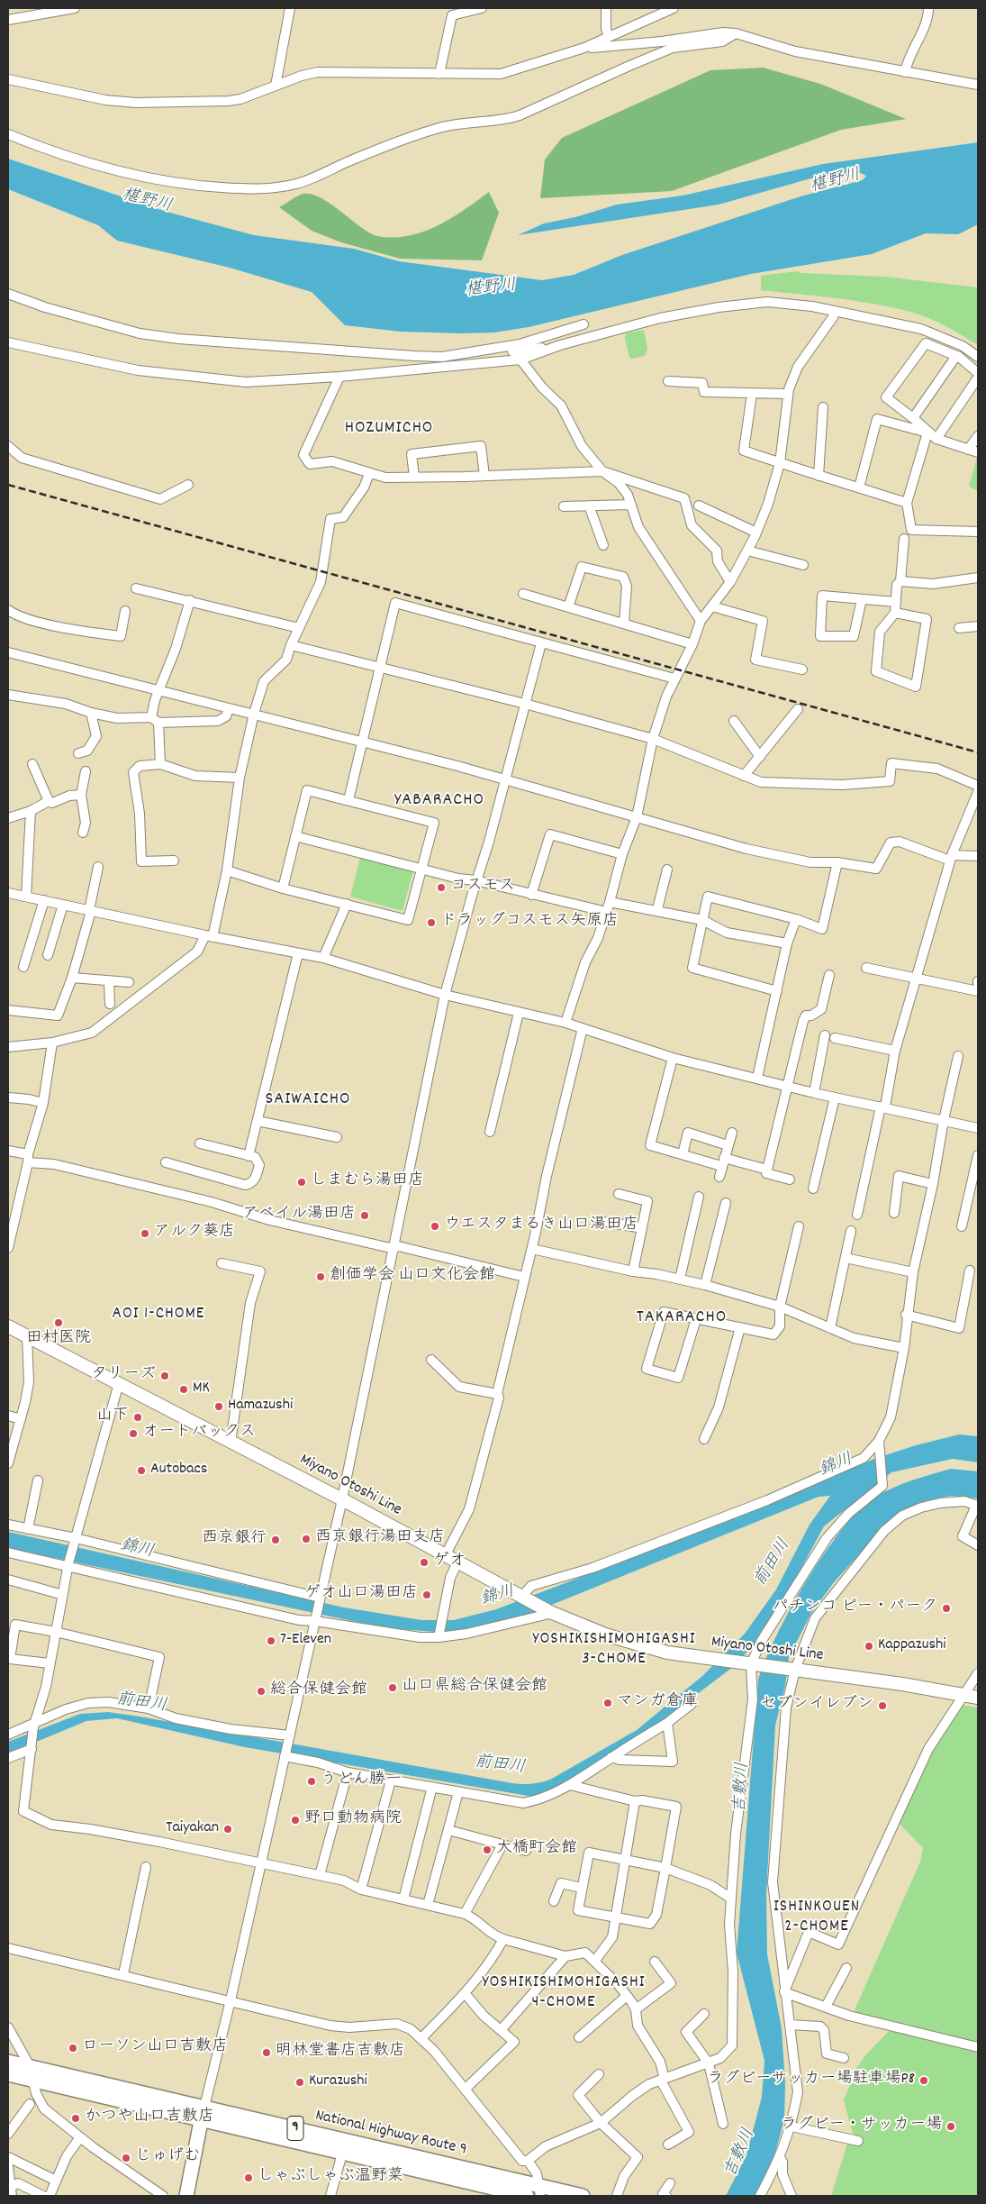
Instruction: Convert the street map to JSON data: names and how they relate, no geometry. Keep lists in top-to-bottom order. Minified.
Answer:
{"streets":{"highway":["9","National Highway Route 9"],"main road":["Miyano Otoshi Line"]},"districts":["HOZUMICHO","YABARACHO","SAIWAICHO","AOI 1-CHOME","TAKARACHO","YOSHIKISHIMOHIGASHI 3-CHOME","ISHINKOUEN 2-CHOME","YOSHIKISHIMOHIGASHI 4-CHOME"],"water":["椹野川","錦川","前田川","吉敷川"],"places":["コスモス","ドラッグコスモス矢原店","しまむら湯田店","アベイル湯田店","ウエスタまるき山口湯田店","アルク葵店","創価学会 山口文化会館","田村医院","タリーズ","MK","Hamazushi","山下","オートバックス","Autobacs","西京銀行湯田支店","西京銀行","ゲオ","ゲオ山口湯田店","パチンコ ピー・パーク","7-Eleven","Kappazushi","山口県総合保健会館","総合保健会館","マンガ倉庫","セブンイレブン","うどん勝一","野口動物病院","Taiyakan","大橋町会館","ローソン山口吉敷店","明林堂書店吉敷店","ラグビーサッカー場駐車場P8","Kurazushi","かつや山口吉敷店","ラグビー・サッカー場","じゅげむ","しゃぶしゃぶ温野菜"]}
